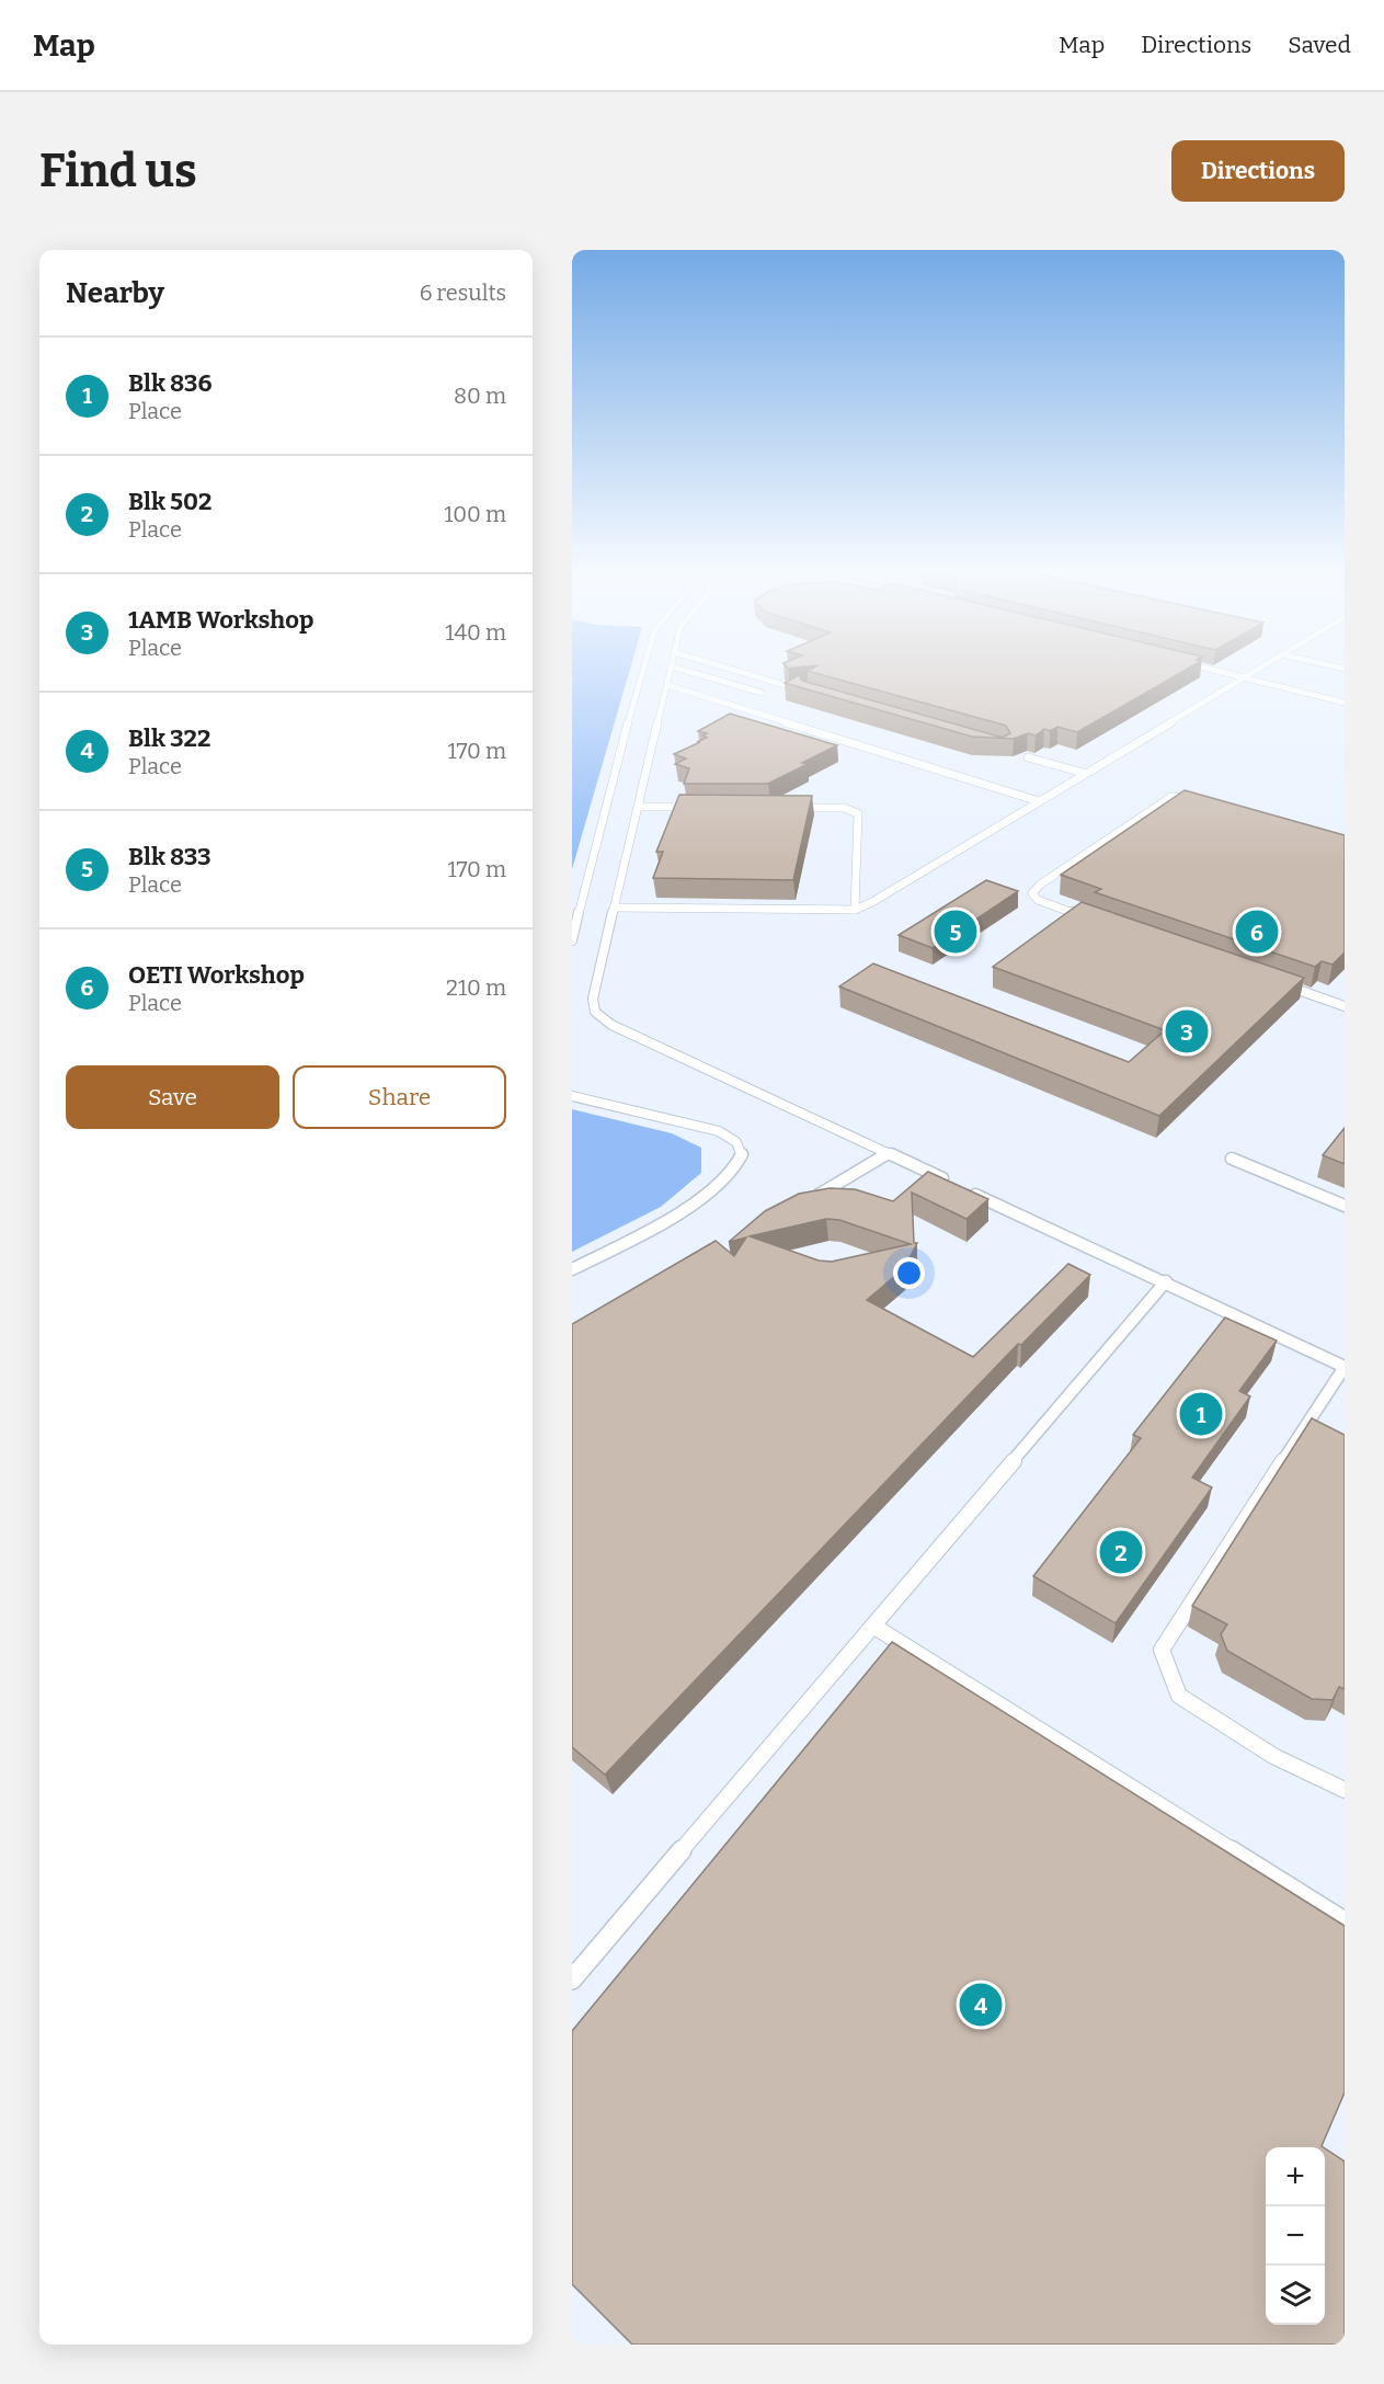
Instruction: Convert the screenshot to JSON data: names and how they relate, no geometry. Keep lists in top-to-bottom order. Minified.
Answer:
{"page":{"header":"Map","nav":["Map","Directions","Saved"],"buttons":["Directions",["Save","Share"]],"title":"Find us","heading":["Nearby","6 results"],"list":[{"mark":"1","name":"Blk 836","note":"Place","value":"80 m"},{"mark":"2","name":"Blk 502","note":"Place","value":"100 m"},{"mark":"3","name":"1AMB Workshop","note":"Place","value":"140 m"},{"mark":"4","name":"Blk 322","note":"Place","value":"170 m"},{"mark":"5","name":"Blk 833","note":"Place","value":"170 m"},{"mark":"6","name":"OETI Workshop","note":"Place","value":"210 m"}],"pins":["5","6","3","1","2","4"],"map_buttons":["+","−"]}}
